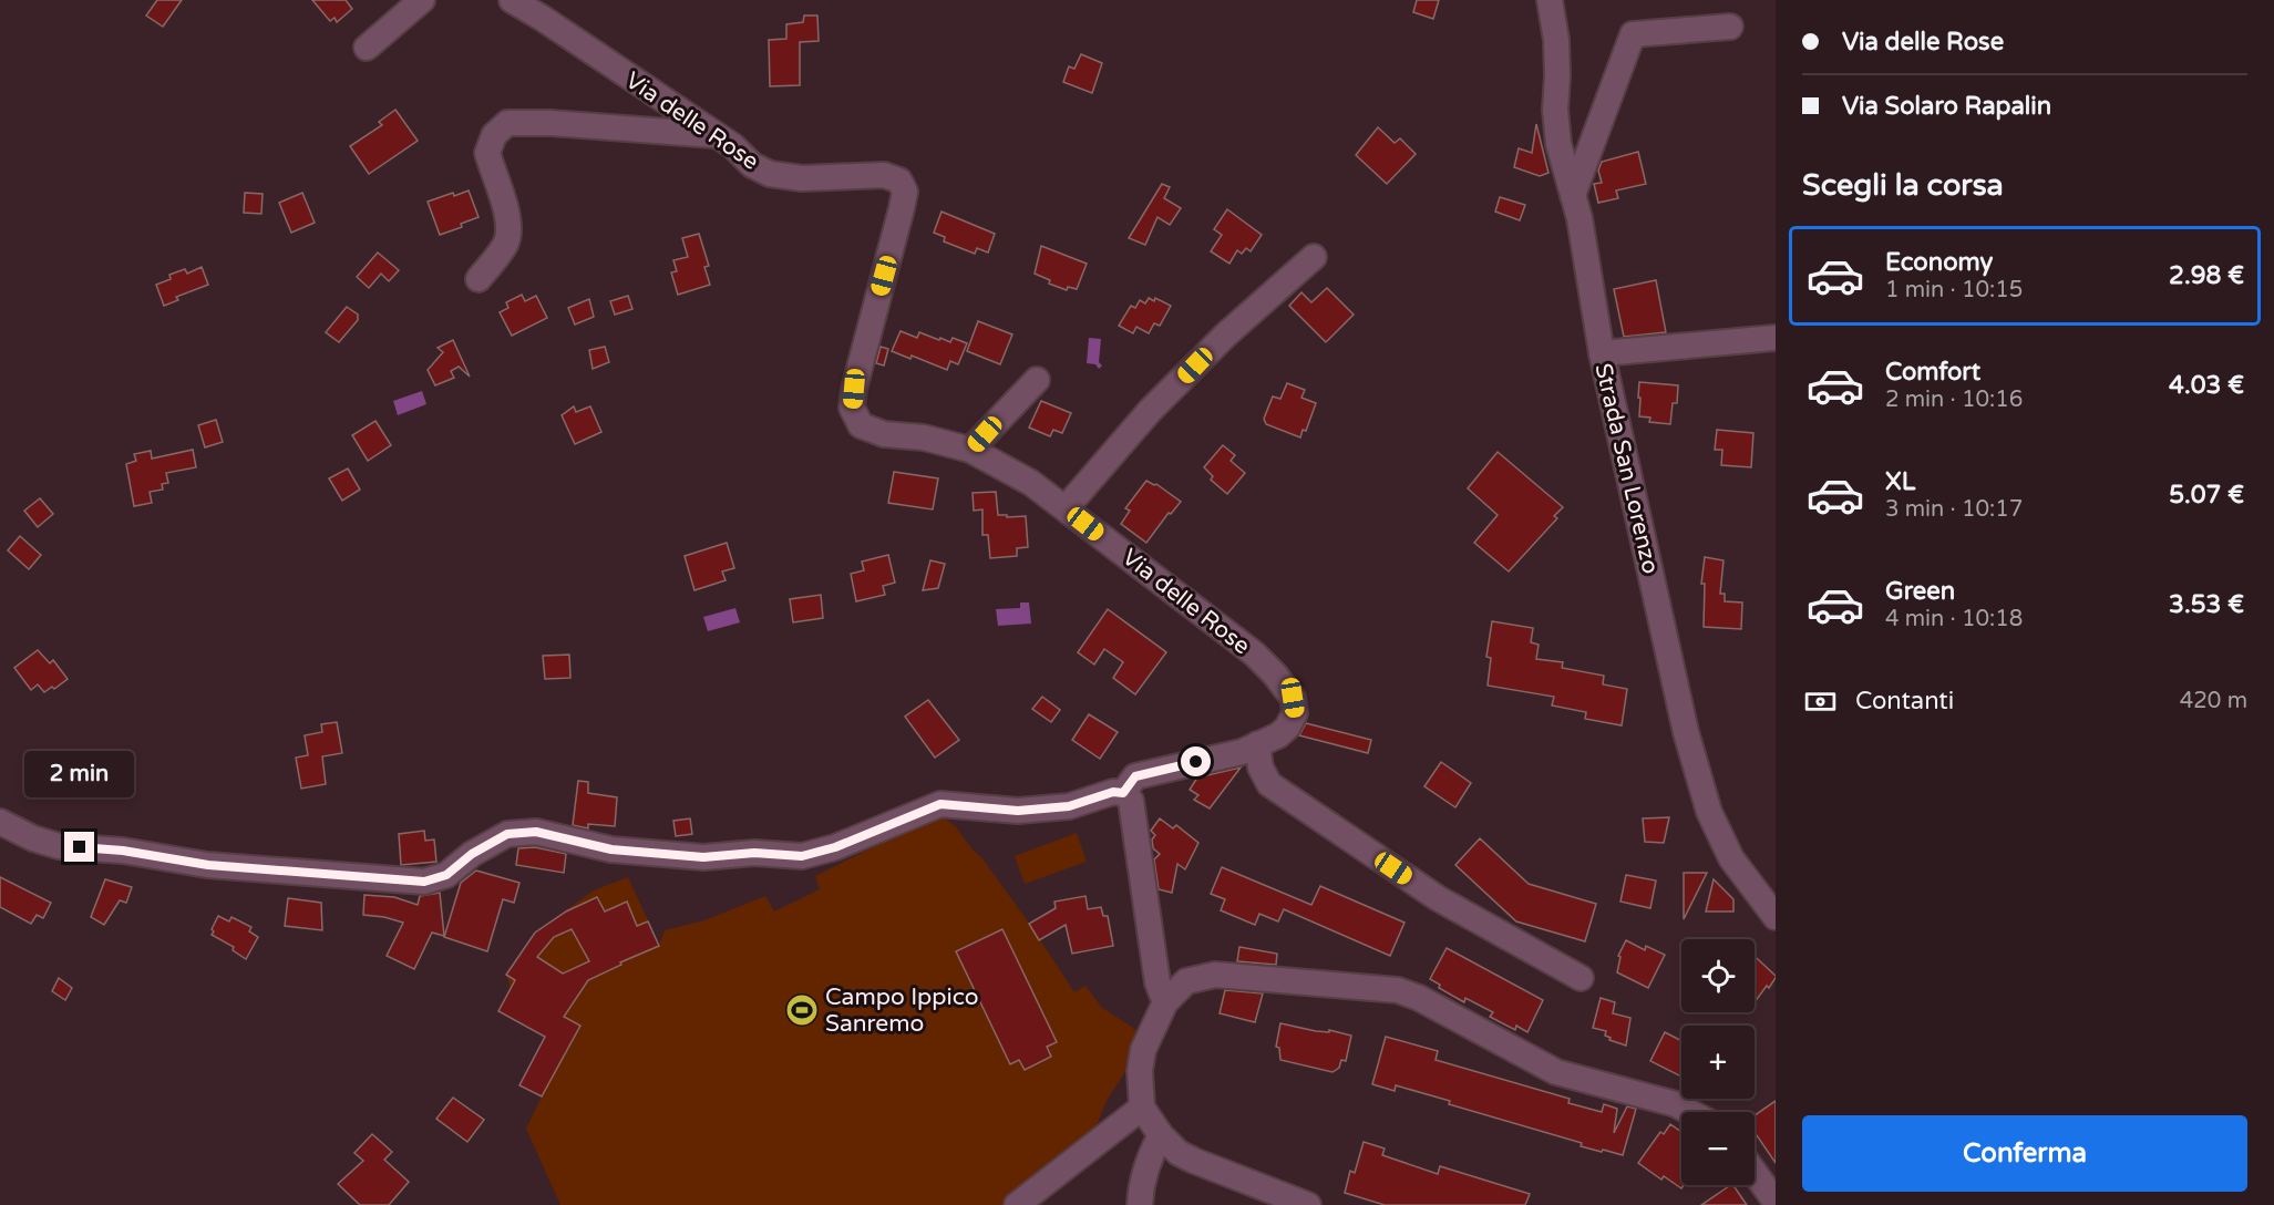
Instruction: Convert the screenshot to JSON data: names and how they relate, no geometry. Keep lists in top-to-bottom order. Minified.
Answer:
{"streets":{"street":["Via delle Rose","Strada San Lorenzo"]},"places":{"sports":["Campo Ippico Sanremo"]},"page":{"banner":["Via delle Rose","Via Solaro Rapalin"],"heading":"Scegli la corsa","list":[{"name":"Economy","note":"1 min · 10:15","value":"2.98 €"},{"name":"Comfort","note":"2 min · 10:16","value":"4.03 €"},{"name":"XL","note":"3 min · 10:17","value":"5.07 €"},{"name":"Green","note":"4 min · 10:18","value":"3.53 €"}],"pay":["Contanti","420 m"],"bubble":"2 min","map_buttons":["+","−"],"buttons":"Conferma"}}
